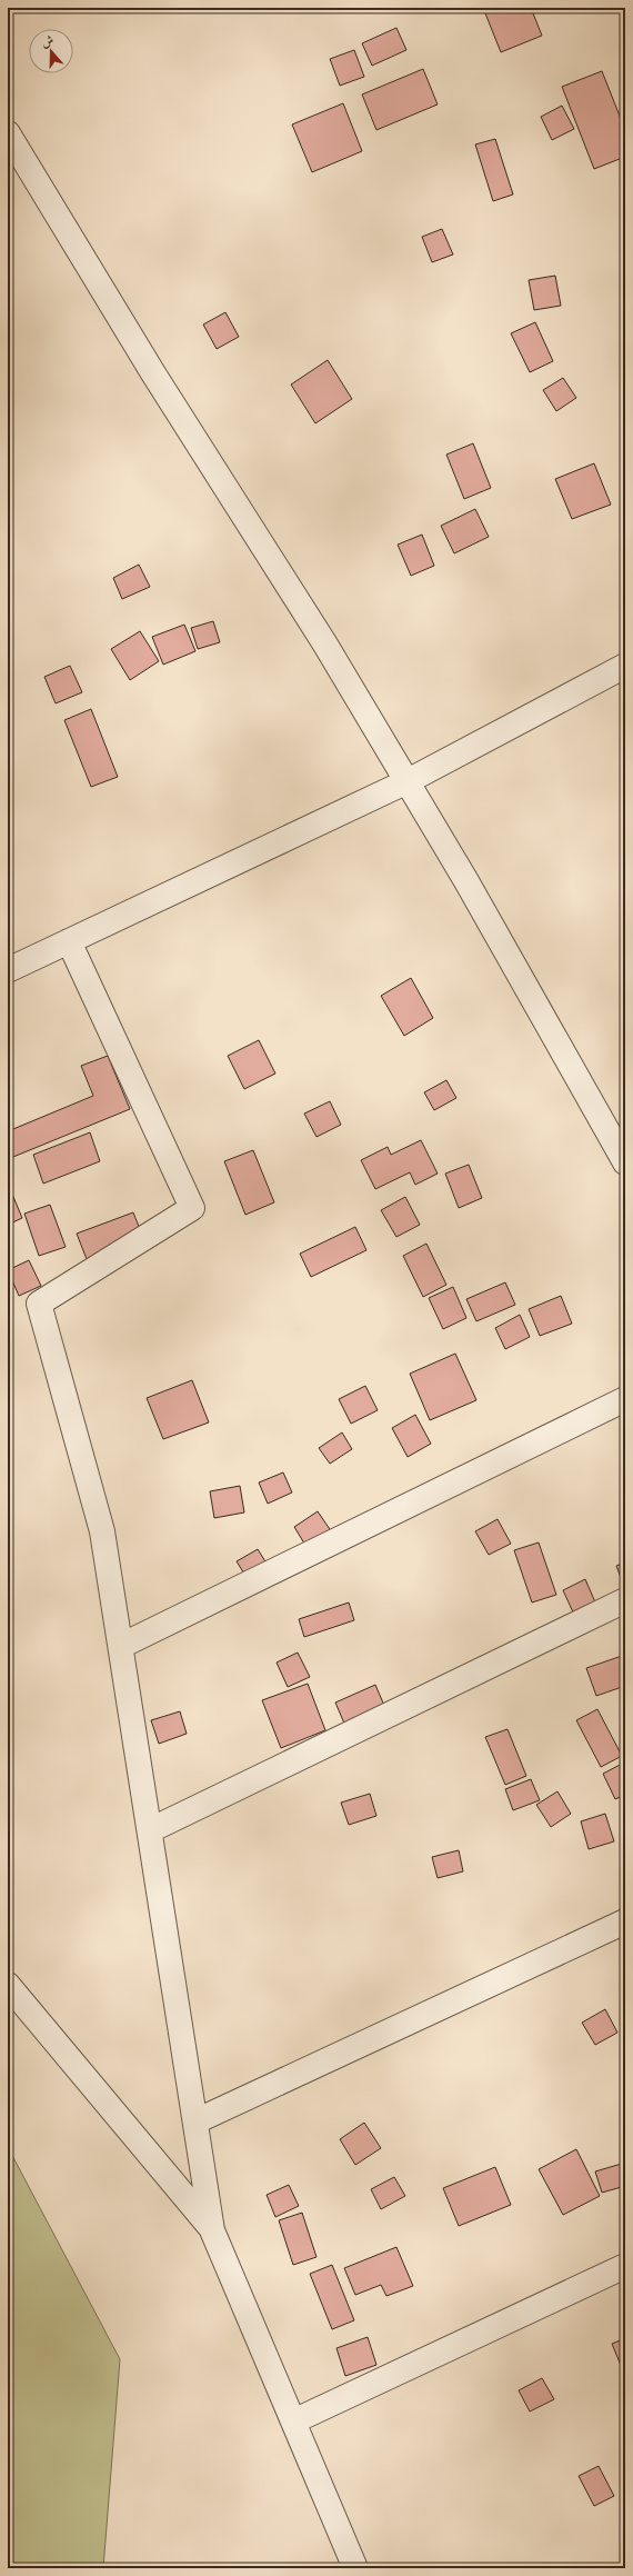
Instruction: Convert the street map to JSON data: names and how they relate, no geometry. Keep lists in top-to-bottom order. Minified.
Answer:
{"north":"top"}
